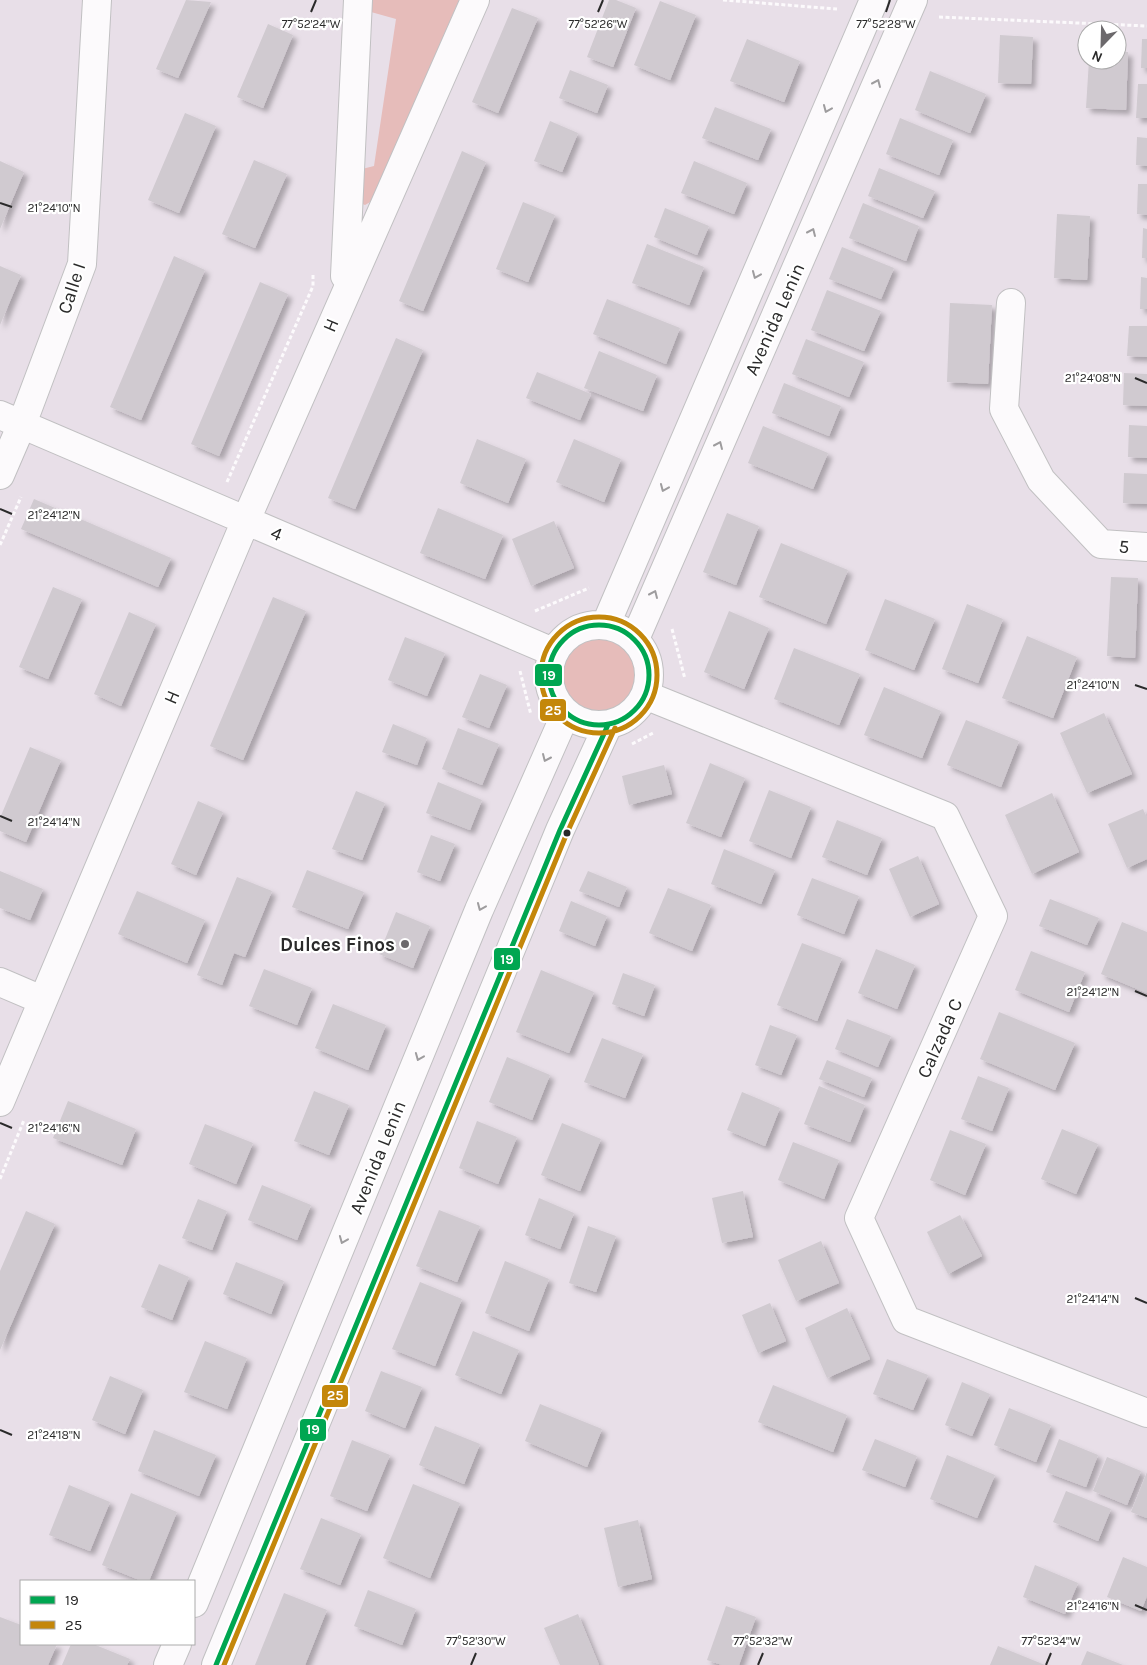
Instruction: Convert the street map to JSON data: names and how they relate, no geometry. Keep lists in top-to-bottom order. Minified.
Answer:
{"streets":{"street":["Calle I","Avenida Lenin","H","4","5","Calzada C"]},"crossings":[["Calle I","4"],["Avenida Lenin","4"],["Avenida Lenin","Calzada C"],["H","4"],["4","Calzada C"]],"places":["Dulces Finos"],"lines":["transit line 25","transit line 19"],"legend":["19","25"],"north":"bottom left","coordinates":["77°52'24\"W","77°52'26\"W","77°52'28\"W","21°24'10\"N","21°24'08\"N","21°24'12\"N","21°24'14\"N","21°24'16\"N","21°24'18\"N","77°52'30\"W","77°52'32\"W","77°52'34\"W"]}
